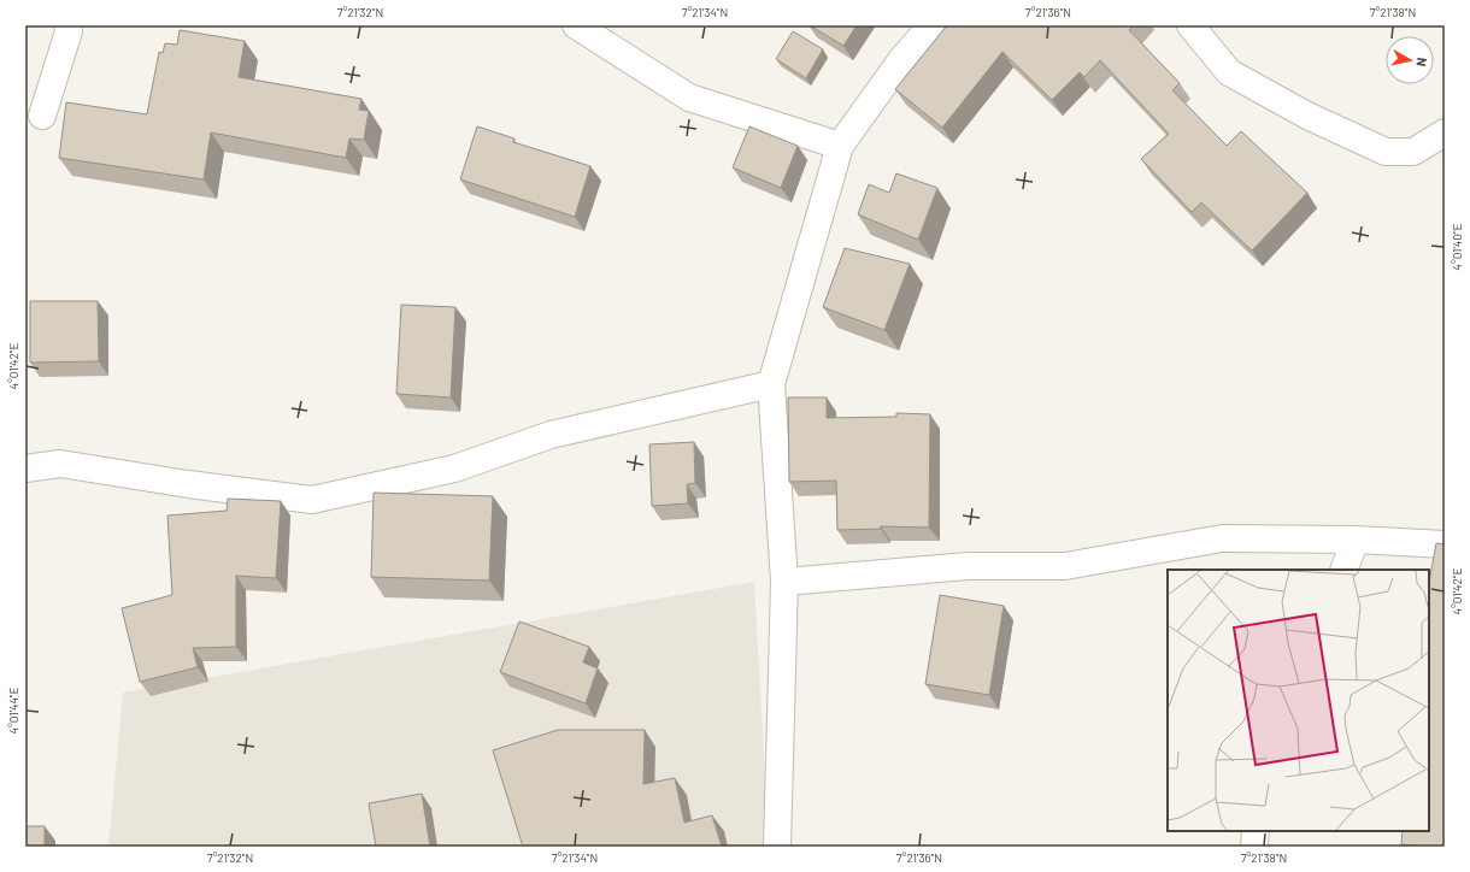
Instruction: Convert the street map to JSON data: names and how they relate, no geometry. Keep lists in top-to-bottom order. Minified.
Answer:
{"north":"right","coordinates":["7°21'32\"N","7°21'34\"N","7°21'36\"N","7°21'38\"N","4°01'40\"E","4°01'42\"E","4°01'44\"E"]}
